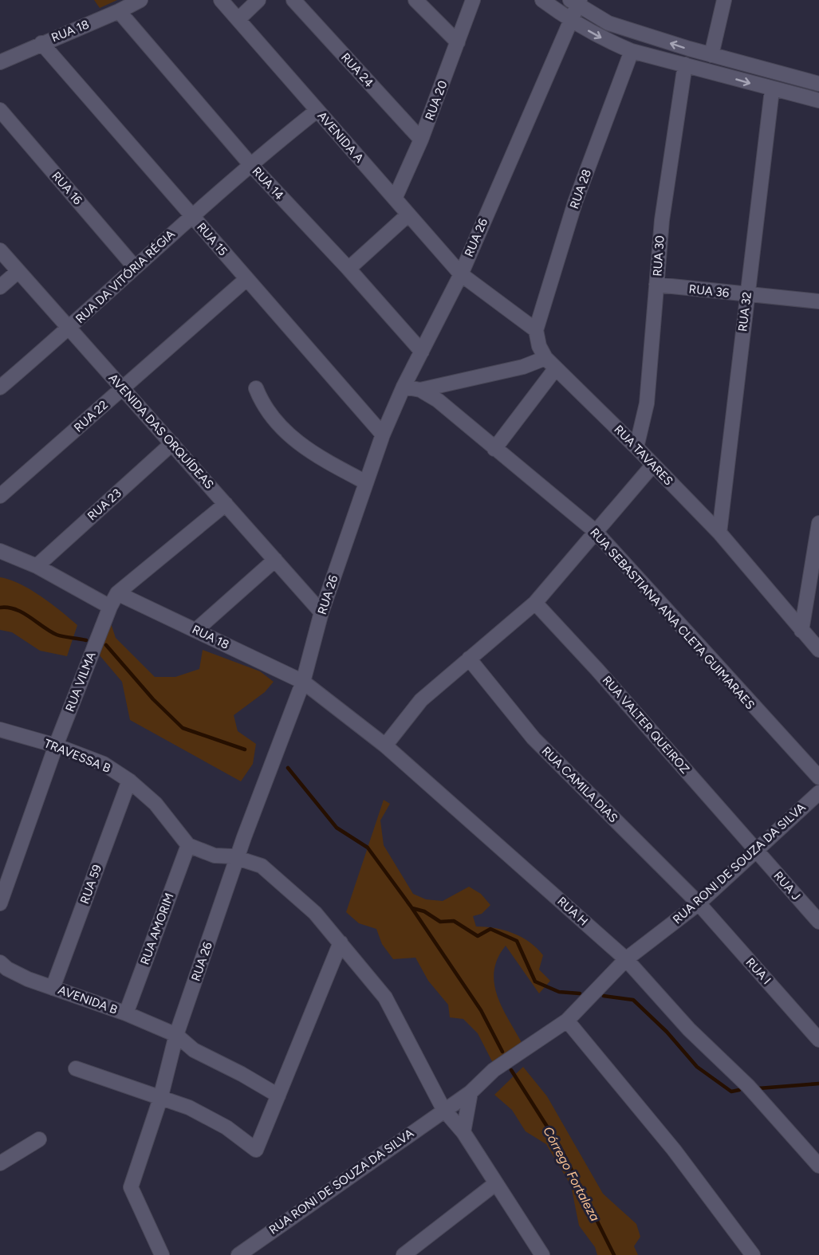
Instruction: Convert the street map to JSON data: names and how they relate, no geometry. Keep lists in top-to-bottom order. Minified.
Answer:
{"streets":{"street":["RUA 18","RUA 24","RUA 20","AVENIDA A","RUA 14","RUA 16","RUA 28","RUA 26","RUA 15","RUA 30","RUA DA VITÓRIA RÉGIA","RUA 36","RUA 32","RUA 22","AVENIDA DAS ORQUÍDEAS","RUA TAVARES","RUA 23","RUA SEBASTIANA ANA CLETA GUIMARAES","RUA VILMA","RUA VALTER QUEIROZ","TRAVESSA B","RUA CAMILA DIAS","RUA RONI DE SOUZA DA SILVA","RUA 59","RUA J","RUA H","RUA AMORIM","RUA I","AVENIDA B"]},"crossings":[["RUA 18","RUA 14"],["RUA 18","RUA 26"],["RUA 18","RUA 15"],["RUA 18","RUA VILMA"],["RUA 18","RUA H"],["RUA 24","RUA 20"],["RUA 20","AVENIDA A"],["AVENIDA A","RUA 26"],["AVENIDA A","RUA DA VITÓRIA RÉGIA"],["RUA 14","RUA 26"],["RUA 14","RUA DA VITÓRIA RÉGIA"],["RUA 16","RUA DA VITÓRIA RÉGIA"],["RUA 28","RUA TAVARES"],["RUA 26","RUA 15"],["RUA 26","AVENIDA DAS ORQUÍDEAS"],["RUA 26","RUA SEBASTIANA ANA CLETA GUIMARAES"],["RUA 26","TRAVESSA B"],["RUA 26","RUA H"],["RUA 26","AVENIDA B"],["RUA 15","RUA DA VITÓRIA RÉGIA"],["RUA 15","RUA 22"],["RUA 30","RUA 36"],["RUA 30","RUA TAVARES"],["RUA DA VITÓRIA RÉGIA","AVENIDA DAS ORQUÍDEAS"],["RUA 36","RUA 32"],["RUA 32","RUA TAVARES"],["RUA 22","AVENIDA DAS ORQUÍDEAS"],["AVENIDA DAS ORQUÍDEAS","RUA 23"],["AVENIDA DAS ORQUÍDEAS","RUA VILMA"],["RUA VILMA","TRAVESSA B"],["RUA VALTER QUEIROZ","RUA RONI DE SOUZA DA SILVA"],["RUA VALTER QUEIROZ","RUA J"],["TRAVESSA B","RUA RONI DE SOUZA DA SILVA"],["TRAVESSA B","RUA 59"],["TRAVESSA B","RUA AMORIM"],["RUA CAMILA DIAS","RUA RONI DE SOUZA DA SILVA"],["RUA CAMILA DIAS","RUA I"],["RUA RONI DE SOUZA DA SILVA","RUA J"],["RUA RONI DE SOUZA DA SILVA","RUA H"],["RUA RONI DE SOUZA DA SILVA","RUA I"],["RUA 59","AVENIDA B"],["RUA AMORIM","AVENIDA B"]],"water":["Córrego Fortaleza"]}
